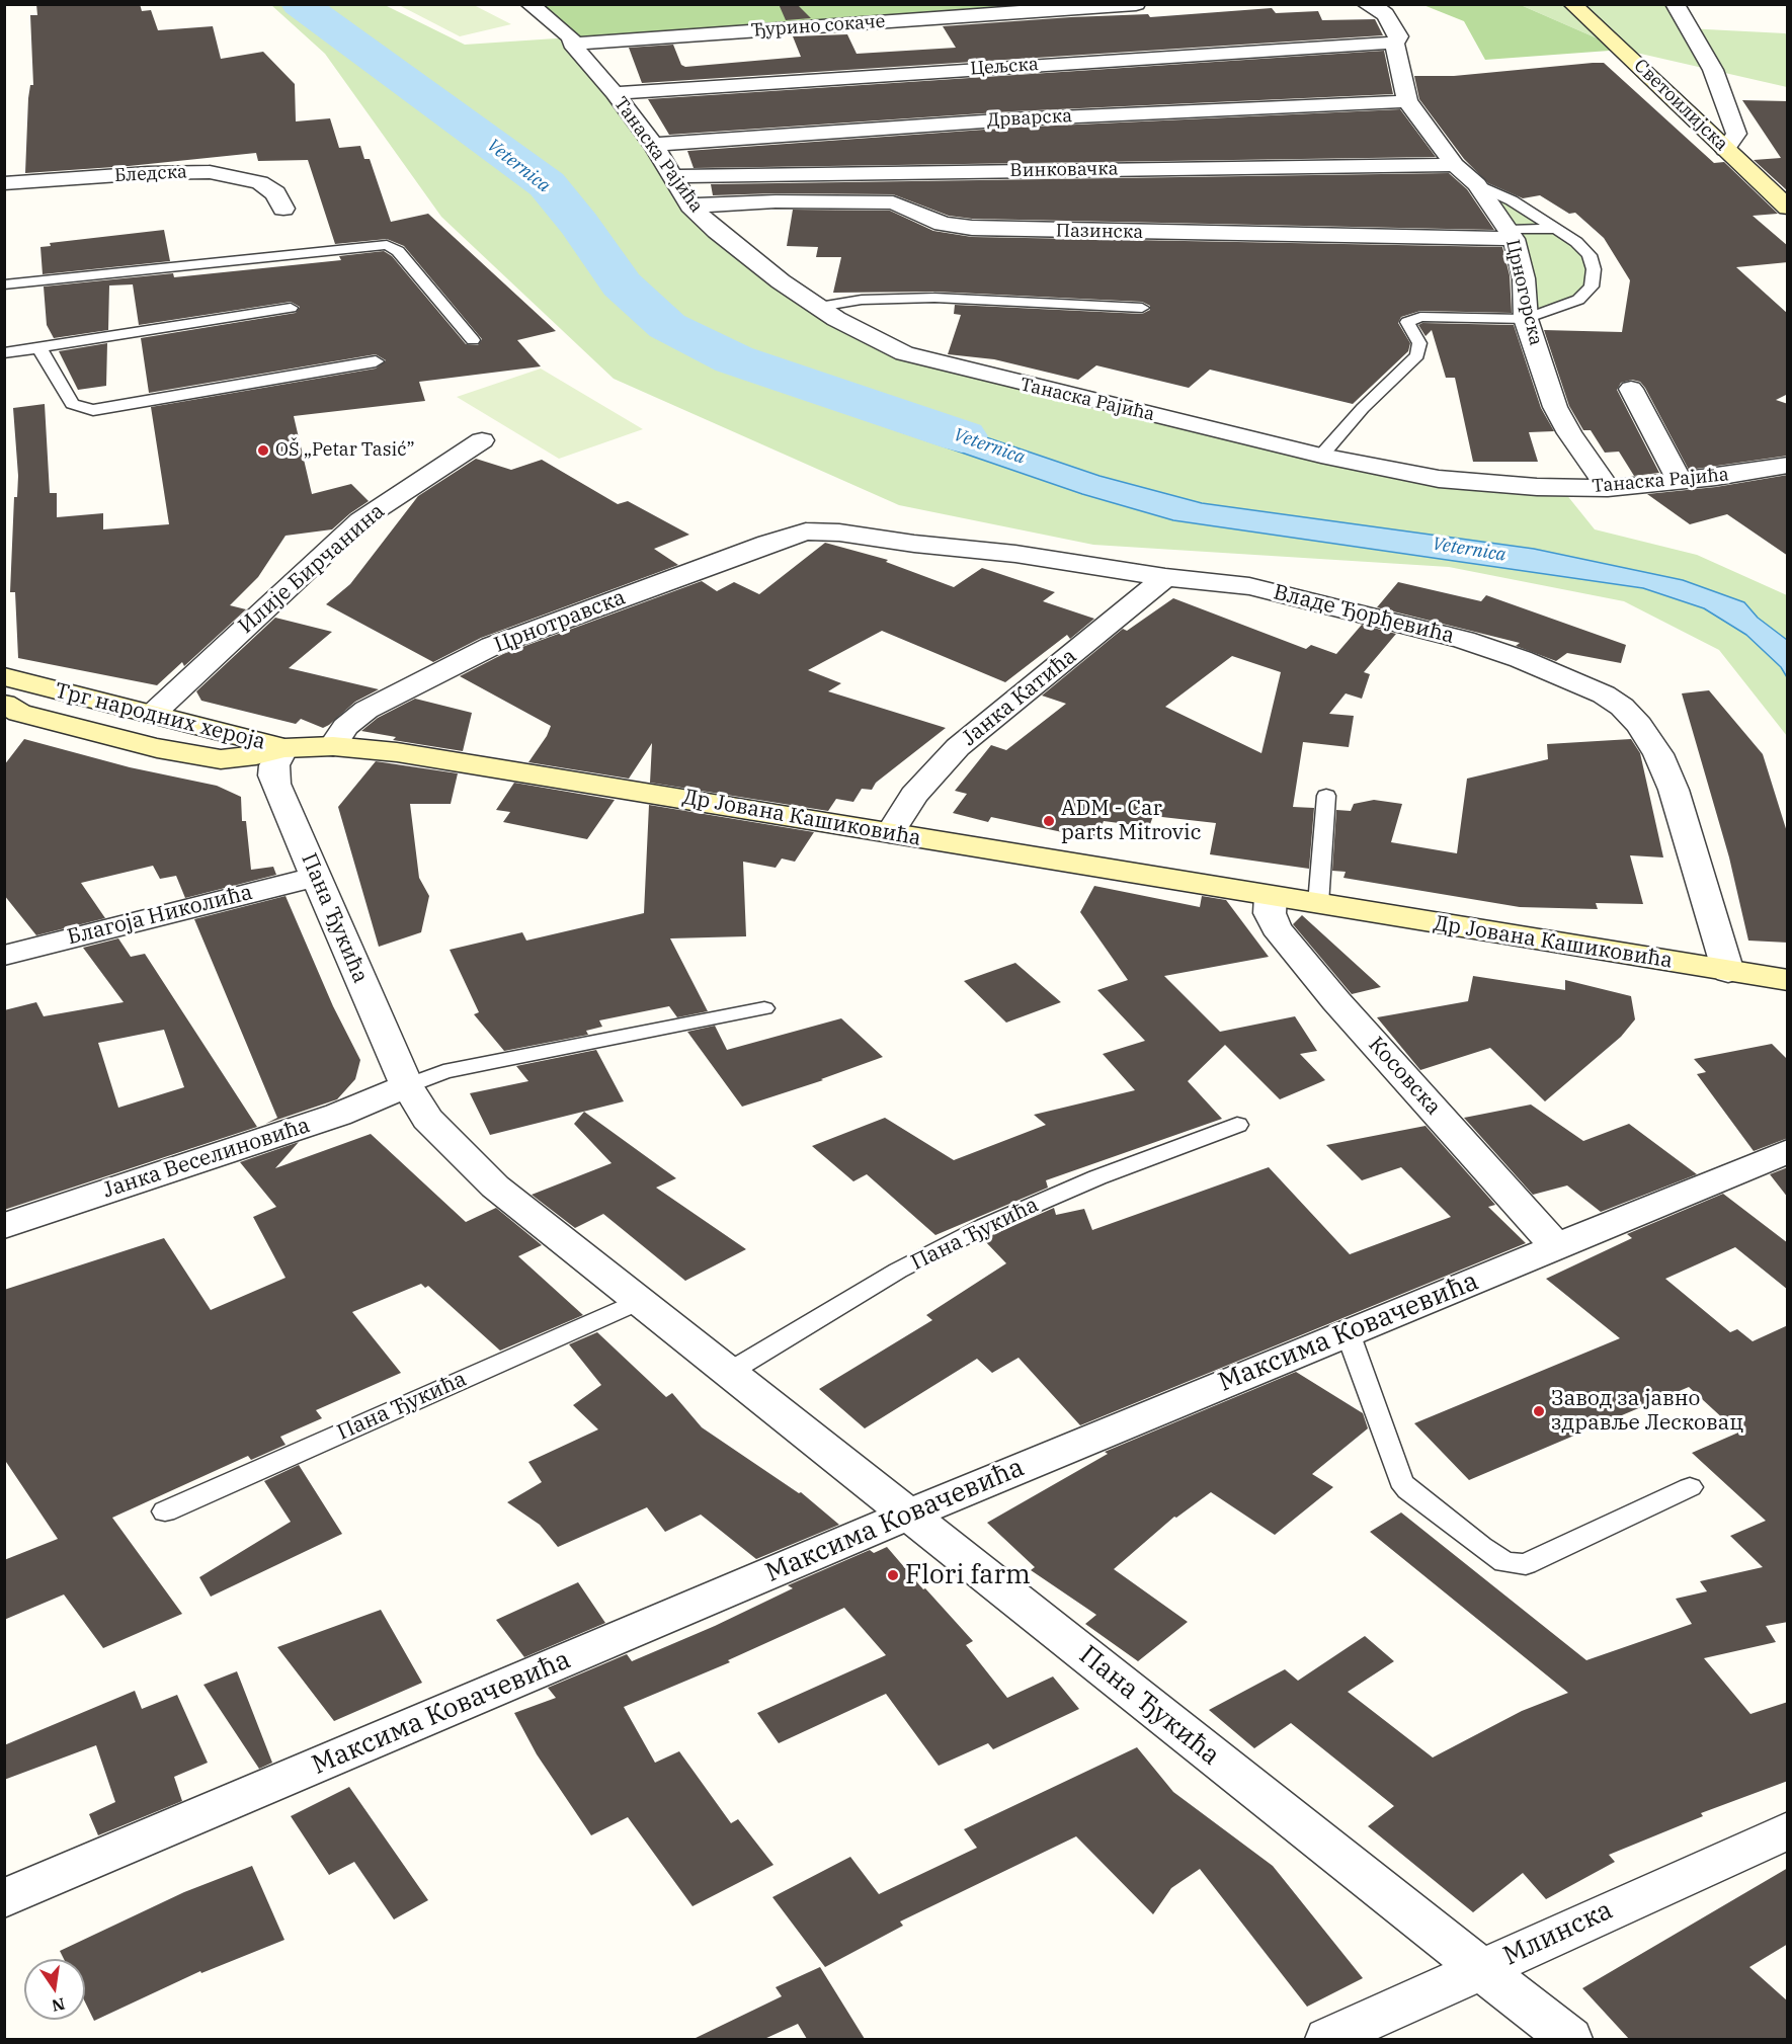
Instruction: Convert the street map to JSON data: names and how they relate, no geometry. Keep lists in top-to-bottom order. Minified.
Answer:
{"streets":{"street":["Ђурино сокаче","Цељска","Светоилијска","Дрварска","Танаска Рајића","Винковачка","Бледска","Пазинска","Црногорска","Илије Бирчанина","Владе Ђорђевића","Црнотравска","Јанка Катића","Трг народних хероја","Др Јована Кашиковића","Благоја Николића","Пана Ђукића","Косовска","Јанка Веселиновића","Максима Ковачевића","Млинска"]},"crossings":[["Ђурино сокаче","Танаска Рајића"],["Цељска","Танаска Рајића"],["Цељска","Црногорска"],["Дрварска","Танаска Рајића"],["Дрварска","Црногорска"],["Танаска Рајића","Винковачка"],["Танаска Рајића","Пазинска"],["Танаска Рајића","Црногорска"],["Винковачка","Црногорска"],["Пазинска","Црногорска"],["Илије Бирчанина","Трг народних хероја"],["Владе Ђорђевића","Црнотравска"],["Владе Ђорђевића","Јанка Катића"],["Владе Ђорђевића","Др Јована Кашиковића"],["Црнотравска","Др Јована Кашиковића"],["Јанка Катића","Др Јована Кашиковића"],["Трг народних хероја","Др Јована Кашиковића"],["Трг народних хероја","Пана Ђукића"],["Др Јована Кашиковића","Пана Ђукића"],["Др Јована Кашиковића","Косовска"],["Благоја Николића","Пана Ђукића"],["Пана Ђукића","Јанка Веселиновића"],["Пана Ђукића","Максима Ковачевића"],["Пана Ђукића","Млинска"],["Косовска","Максима Ковачевића"]],"water":["Veternica"],"places":["OŠ „Petar Tasić”","ADM - Car parts Mitrovic","Завод за јавно здравље Лесковац","Flori farm"],"north":"bottom"}
